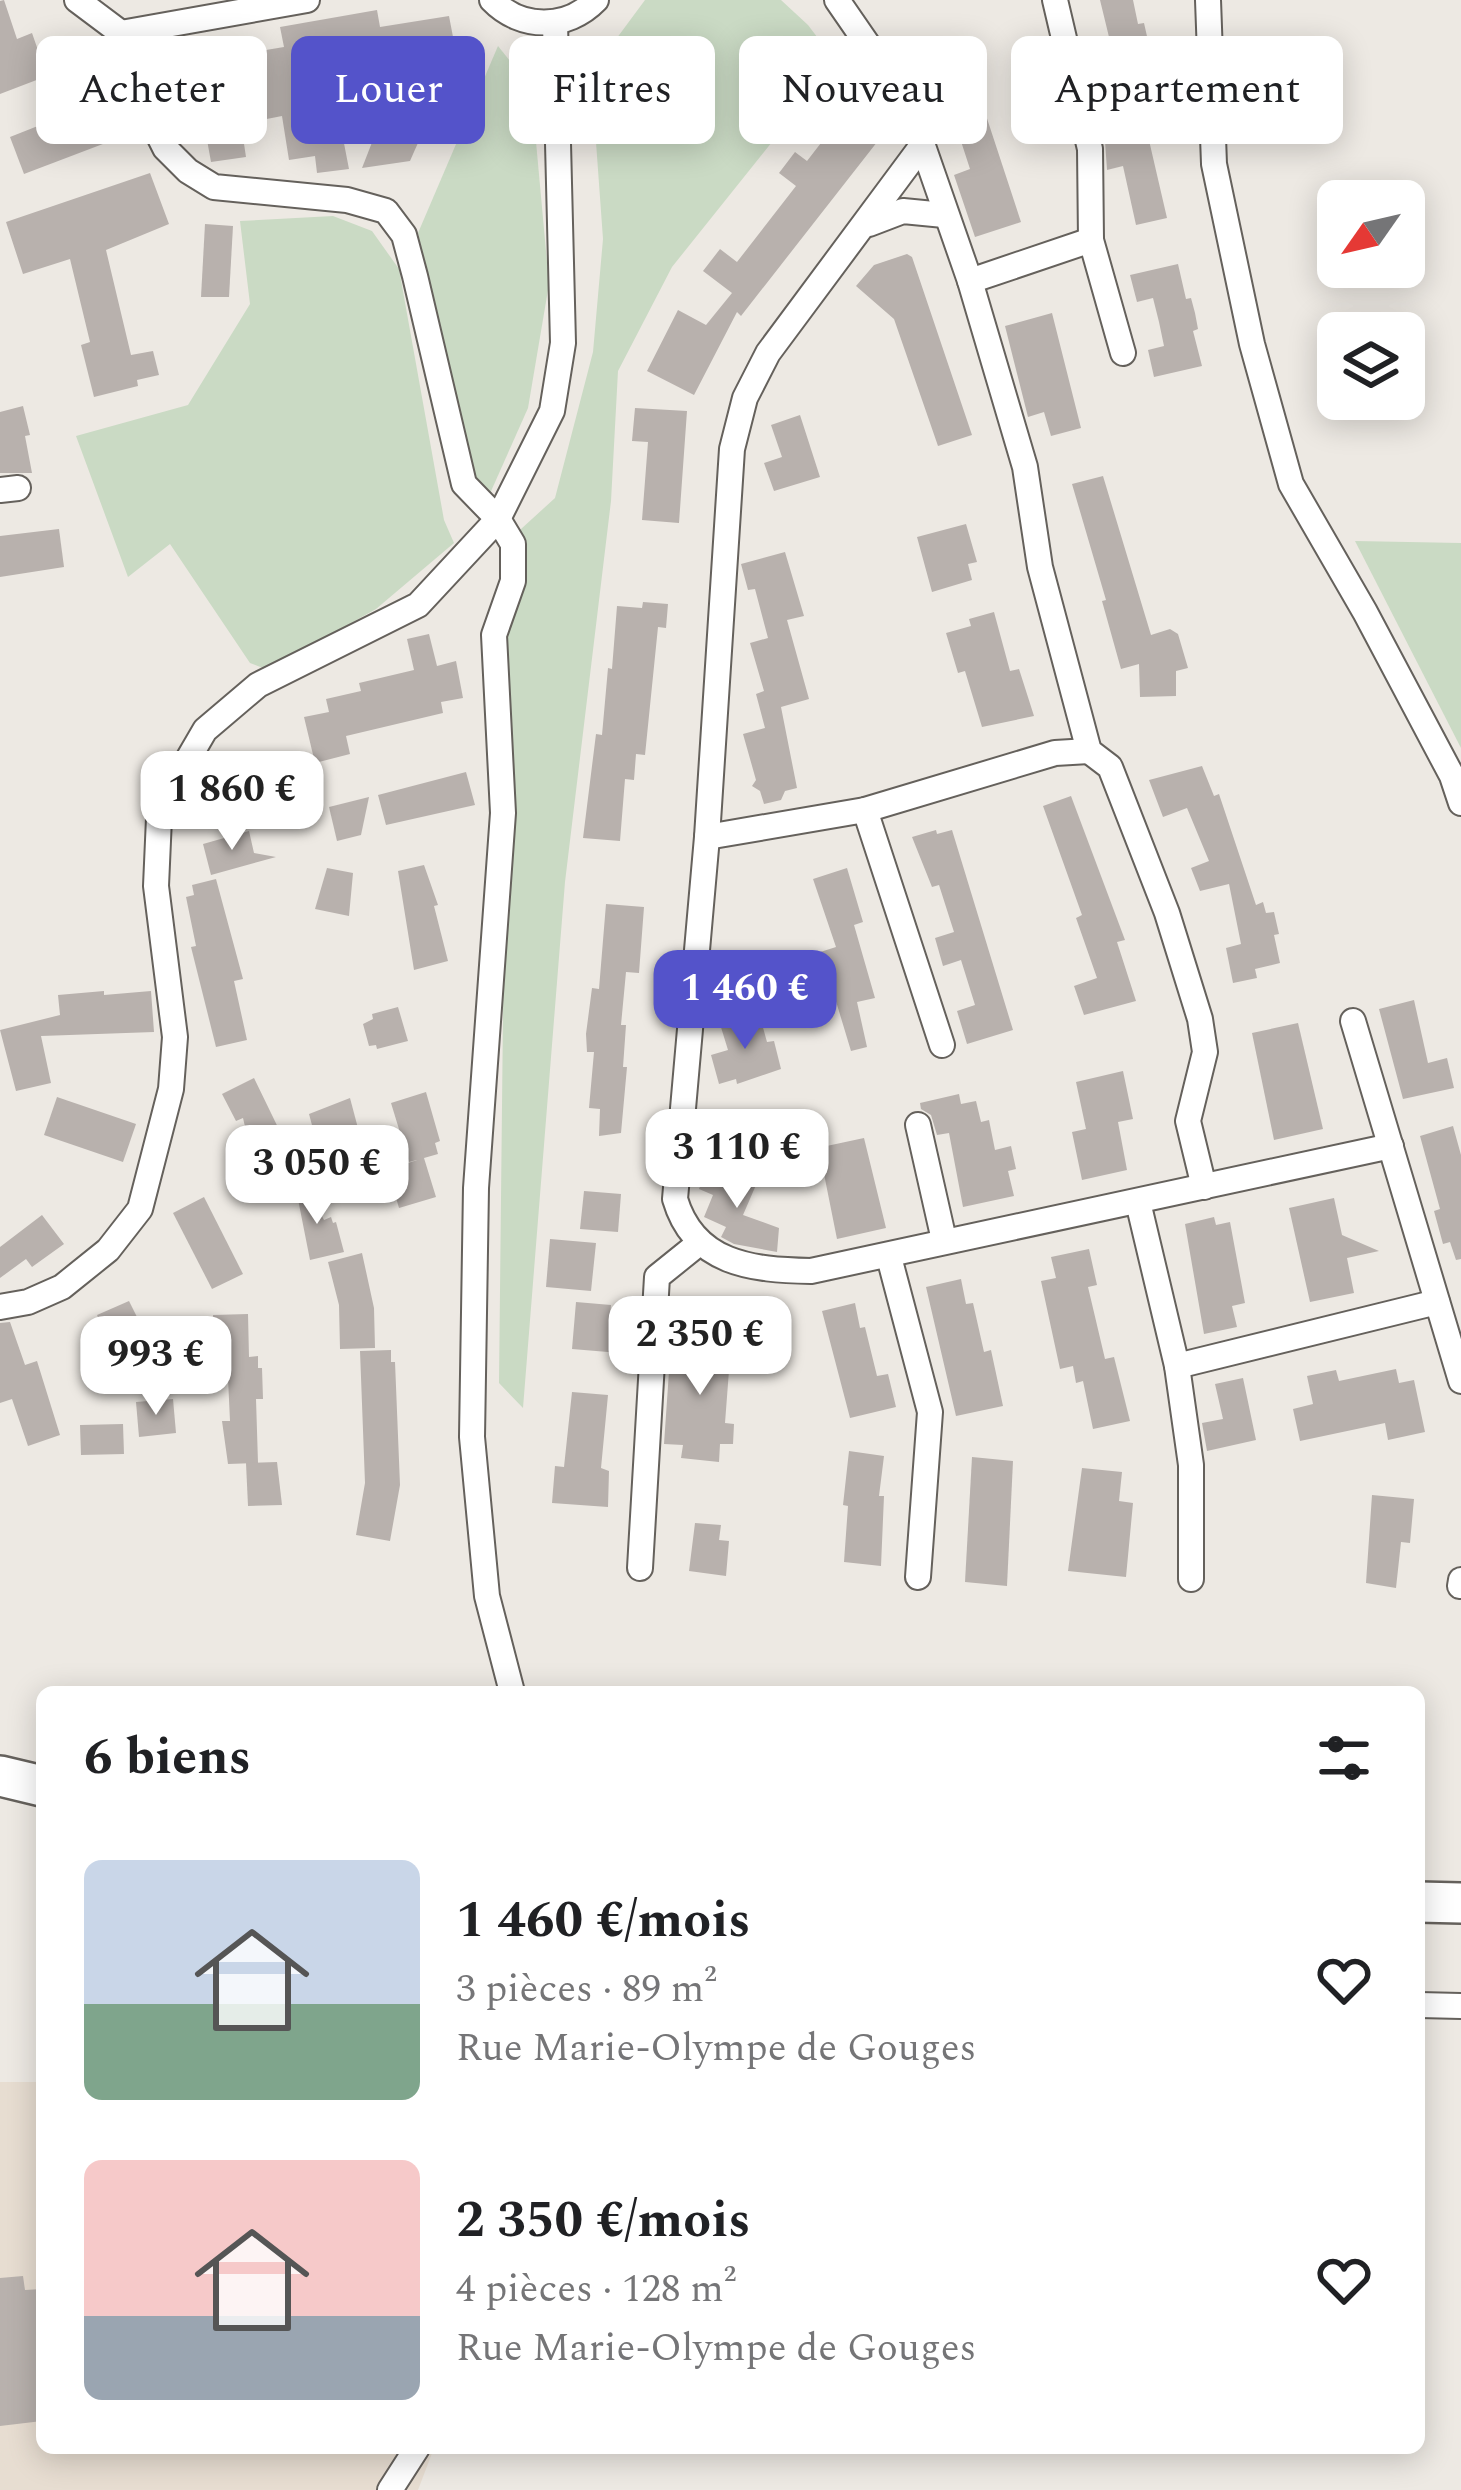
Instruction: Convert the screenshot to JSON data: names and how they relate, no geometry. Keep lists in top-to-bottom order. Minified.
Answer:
{"north":"bottom left","page":{"chip":["Acheter","Louer","Filtres","Nouveau","Appartement"],"price":["1 860 €","1 460 €","3 110 €","3 050 €","2 350 €","993 €"],"heading":"6 biens","list":[{"name":"1 460 €/mois","note":"3 pièces · 89 m² · Rue Marie-Olympe de Gouges"},{"name":"2 350 €/mois","note":"4 pièces · 128 m² · Rue Marie-Olympe de Gouges"}]}}
